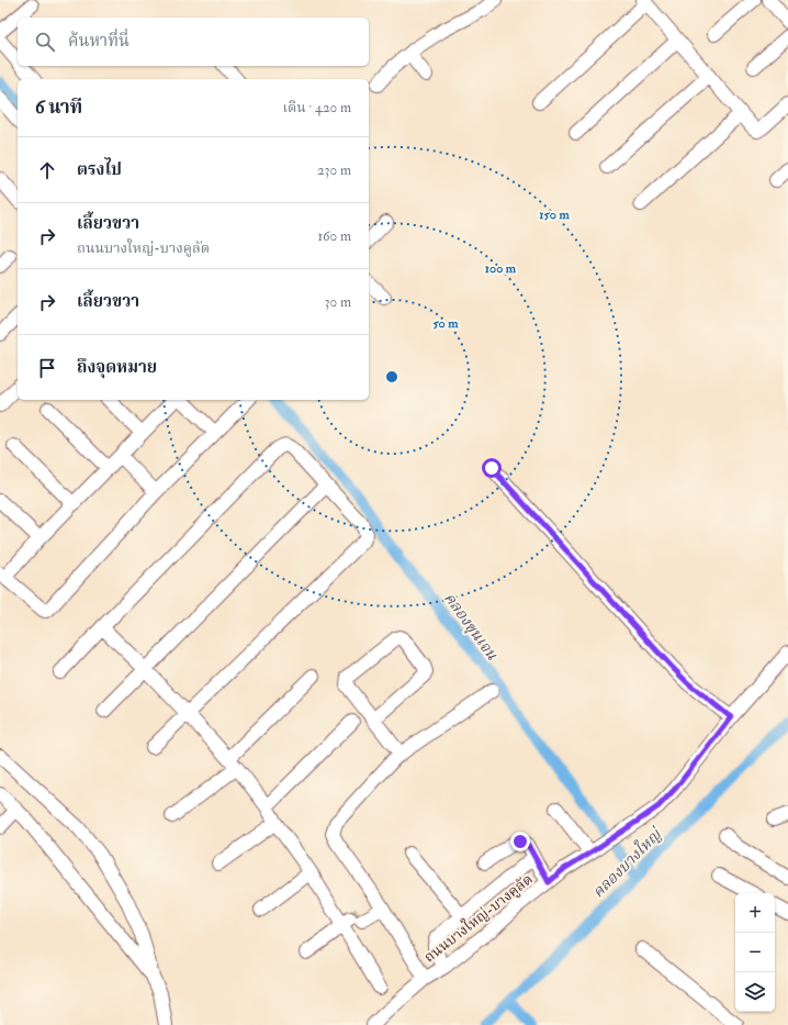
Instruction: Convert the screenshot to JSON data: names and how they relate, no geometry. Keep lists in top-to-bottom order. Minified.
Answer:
{"streets":{"street":["ถนนบางใหญ่-บางคูลัด"]},"water":["คลองขุนเจน","คลองบางใหญ่"],"page":{"search":"ค้นหาที่นี่","heading":["6 นาที","เดิน · 420 m"],"list":[["ตรงไป","230 m"],["เลี้ยวขวา","ถนนบางใหญ่-บางคูลัด","160 m"],["เลี้ยวขวา","30 m"],"ถึงจุดหมาย"],"map_buttons":["+","−"]},"rings":["150 m","100 m","50 m"]}
